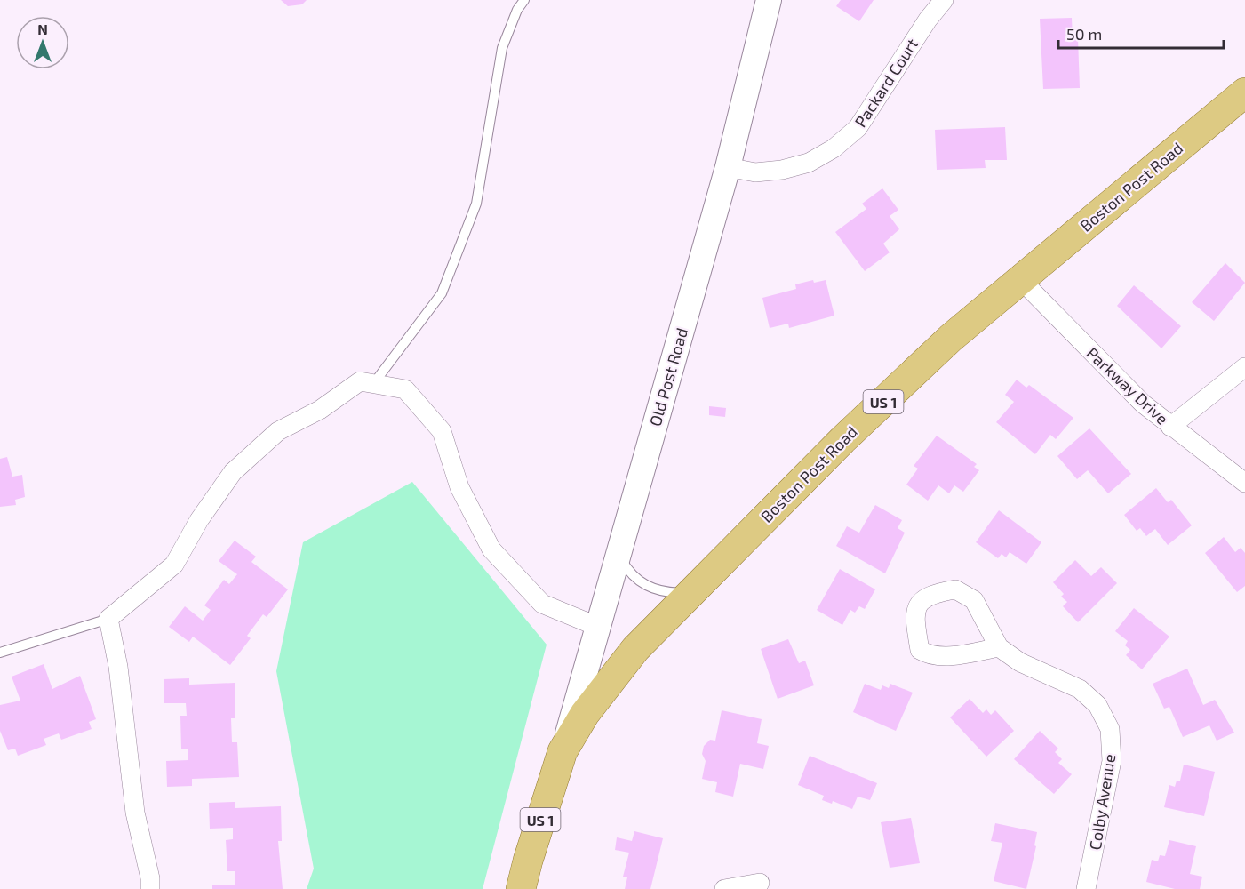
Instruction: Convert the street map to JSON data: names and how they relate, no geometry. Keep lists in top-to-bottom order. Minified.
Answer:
{"streets":{"main road":["Boston Post Road","US 1"],"street":["Packard Court","Old Post Road","Parkway Drive","Colby Avenue"]},"crossings":[["Packard Court","Old Post Road"],["Boston Post Road","Old Post Road"],["Boston Post Road","Parkway Drive"]],"scale_bar":"50 m","north":"top"}
